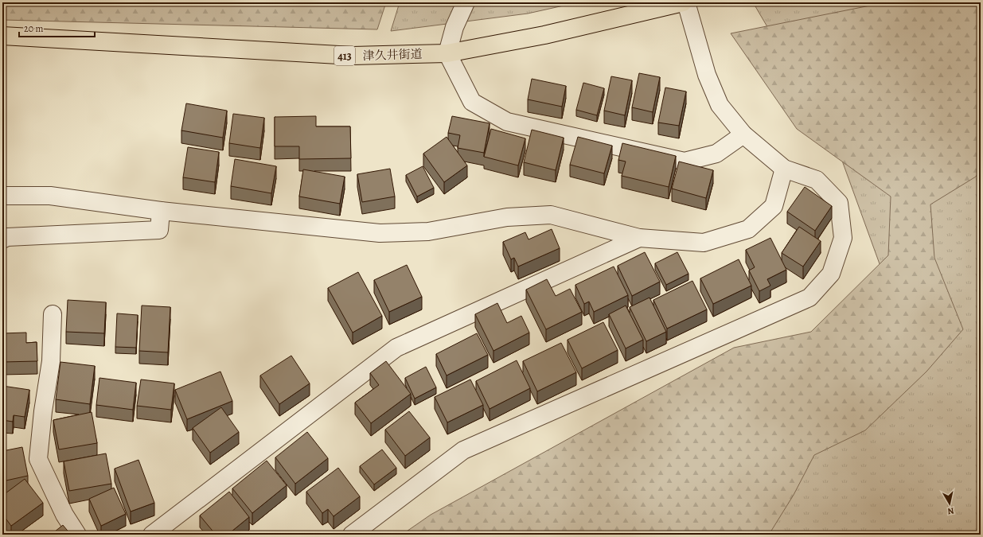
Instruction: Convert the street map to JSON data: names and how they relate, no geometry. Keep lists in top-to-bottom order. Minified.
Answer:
{"streets":{"highway":["津久井街道","413"]},"scale_bar":"20 m","north":"bottom"}
